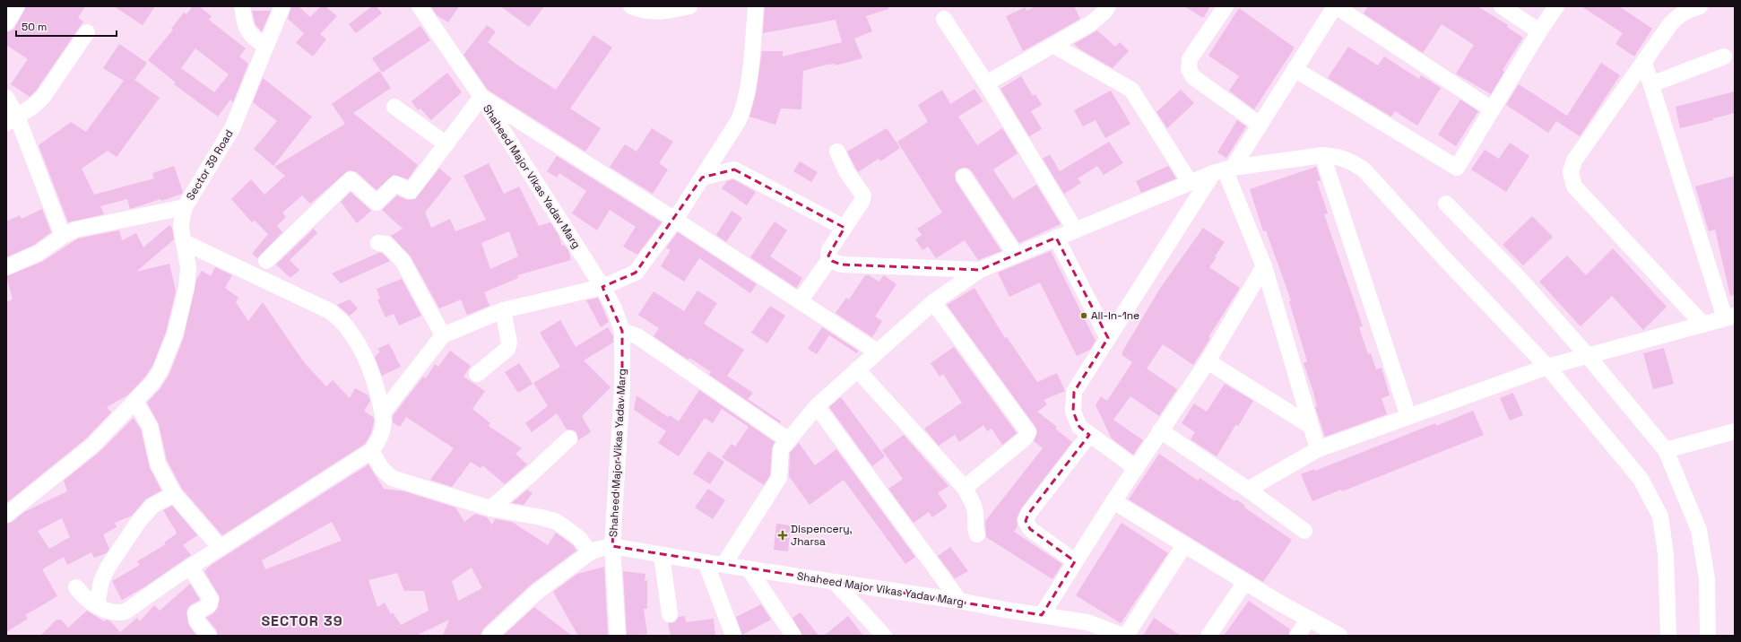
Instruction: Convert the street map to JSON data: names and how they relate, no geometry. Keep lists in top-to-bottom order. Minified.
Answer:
{"streets":{"street":["Sector 39 Road","Shaheed Major Vikas Yadav Marg"]},"districts":["SECTOR 39"],"places":{"other":["All-In-1ne"],"health":["Dispencery, Jharsa"]},"scale_bar":"50 m"}
